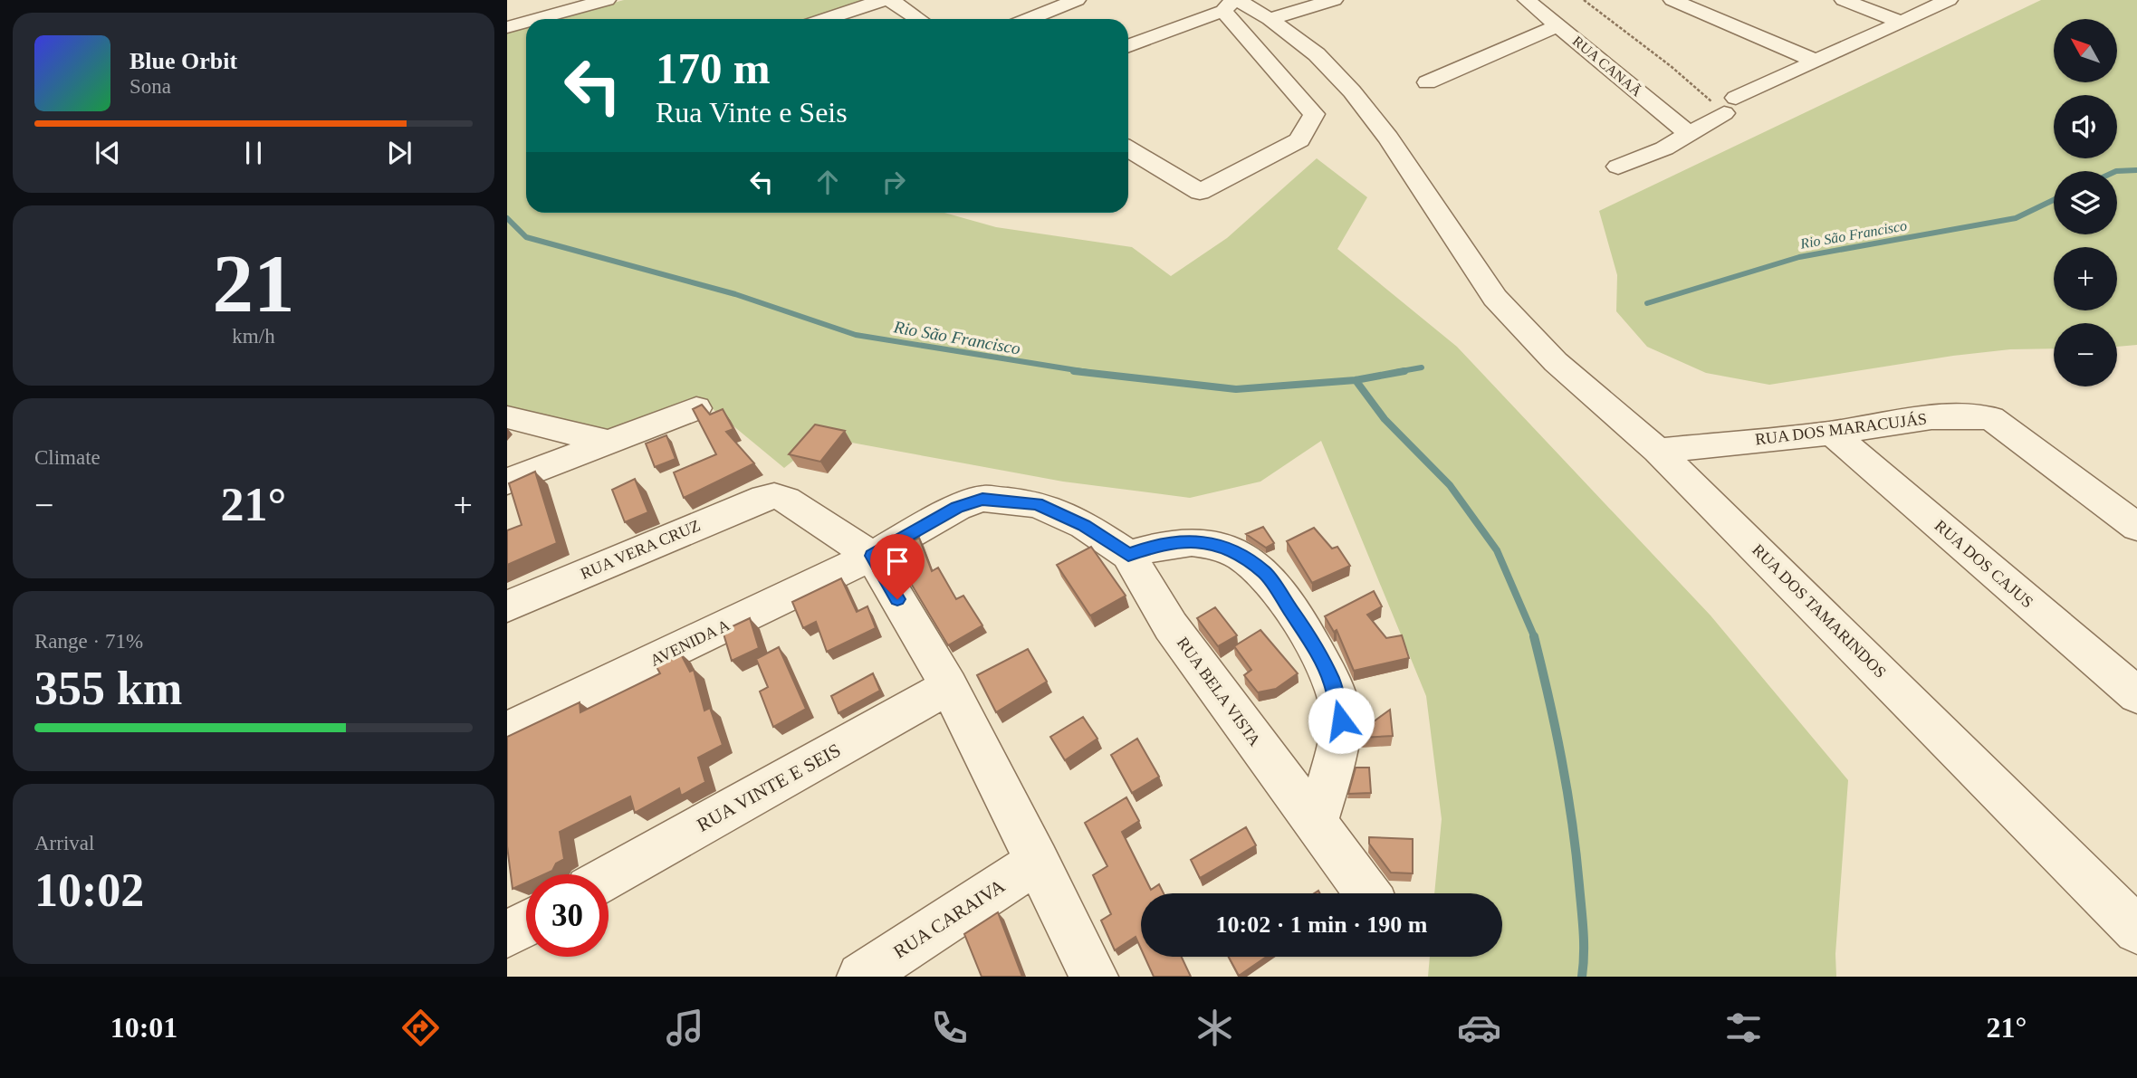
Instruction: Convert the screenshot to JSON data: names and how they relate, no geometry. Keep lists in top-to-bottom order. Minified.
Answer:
{"streets":{"street":["RUA CANAÃ","RUA DOS MARACUJÁS","RUA VERA CRUZ","RUA DOS CAJUS","RUA DOS TAMARINDOS","AVENIDA A","RUA BELA VISTA","RUA VINTE E SEIS","RUA CARAIVA"]},"crossings":[["RUA DOS MARACUJÁS","RUA DOS CAJUS"],["RUA DOS MARACUJÁS","RUA DOS TAMARINDOS"],["RUA VERA CRUZ","AVENIDA A"],["RUA VERA CRUZ","RUA BELA VISTA"],["AVENIDA A","RUA BELA VISTA"]],"water":["Rio São Francisco"],"north":"top left","page":{"map_buttons":["+","−"],"turn":["170 m","Rua Vinte e Seis"],"song":["Blue Orbit","Sona"],"tile":[["21","km/h"],"Climate",["Range · 71%","355 km"],["Arrival","10:02"]],"heat":["−","21°","+"],"limit":"30","trip":"10:02 · 1 min · 190 m","tabs":["10:01","21°"]}}
